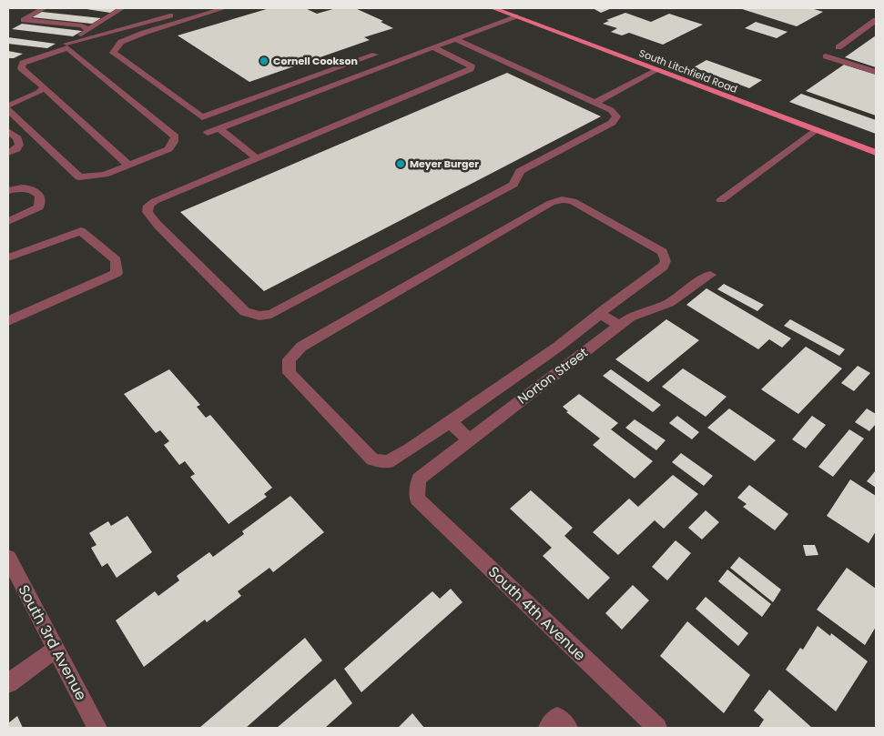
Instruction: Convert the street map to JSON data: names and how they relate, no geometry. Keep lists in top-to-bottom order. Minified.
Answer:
{"streets":{"main road":["South Litchfield Road"],"street":["Norton Street","South 4th Avenue","South 3rd Avenue"]},"crossings":[["Norton Street","South 4th Avenue"]],"places":["Cornell Cookson","Meyer Burger"]}
